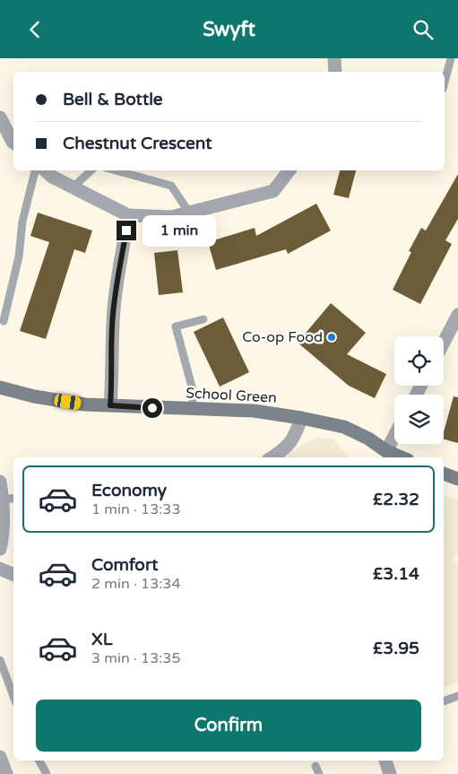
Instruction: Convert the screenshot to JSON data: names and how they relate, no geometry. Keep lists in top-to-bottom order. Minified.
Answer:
{"streets":{"main road":["School Green"]},"places":["Co-op Food"],"page":{"header":"Swyft","banner":["Bell & Bottle","Chestnut Crescent"],"bubble":"1 min","list":[{"name":"Economy","note":"1 min · 13:33","value":"£2.32"},{"name":"Comfort","note":"2 min · 13:34","value":"£3.14"},{"name":"XL","note":"3 min · 13:35","value":"£3.95"}],"buttons":"Confirm"}}
